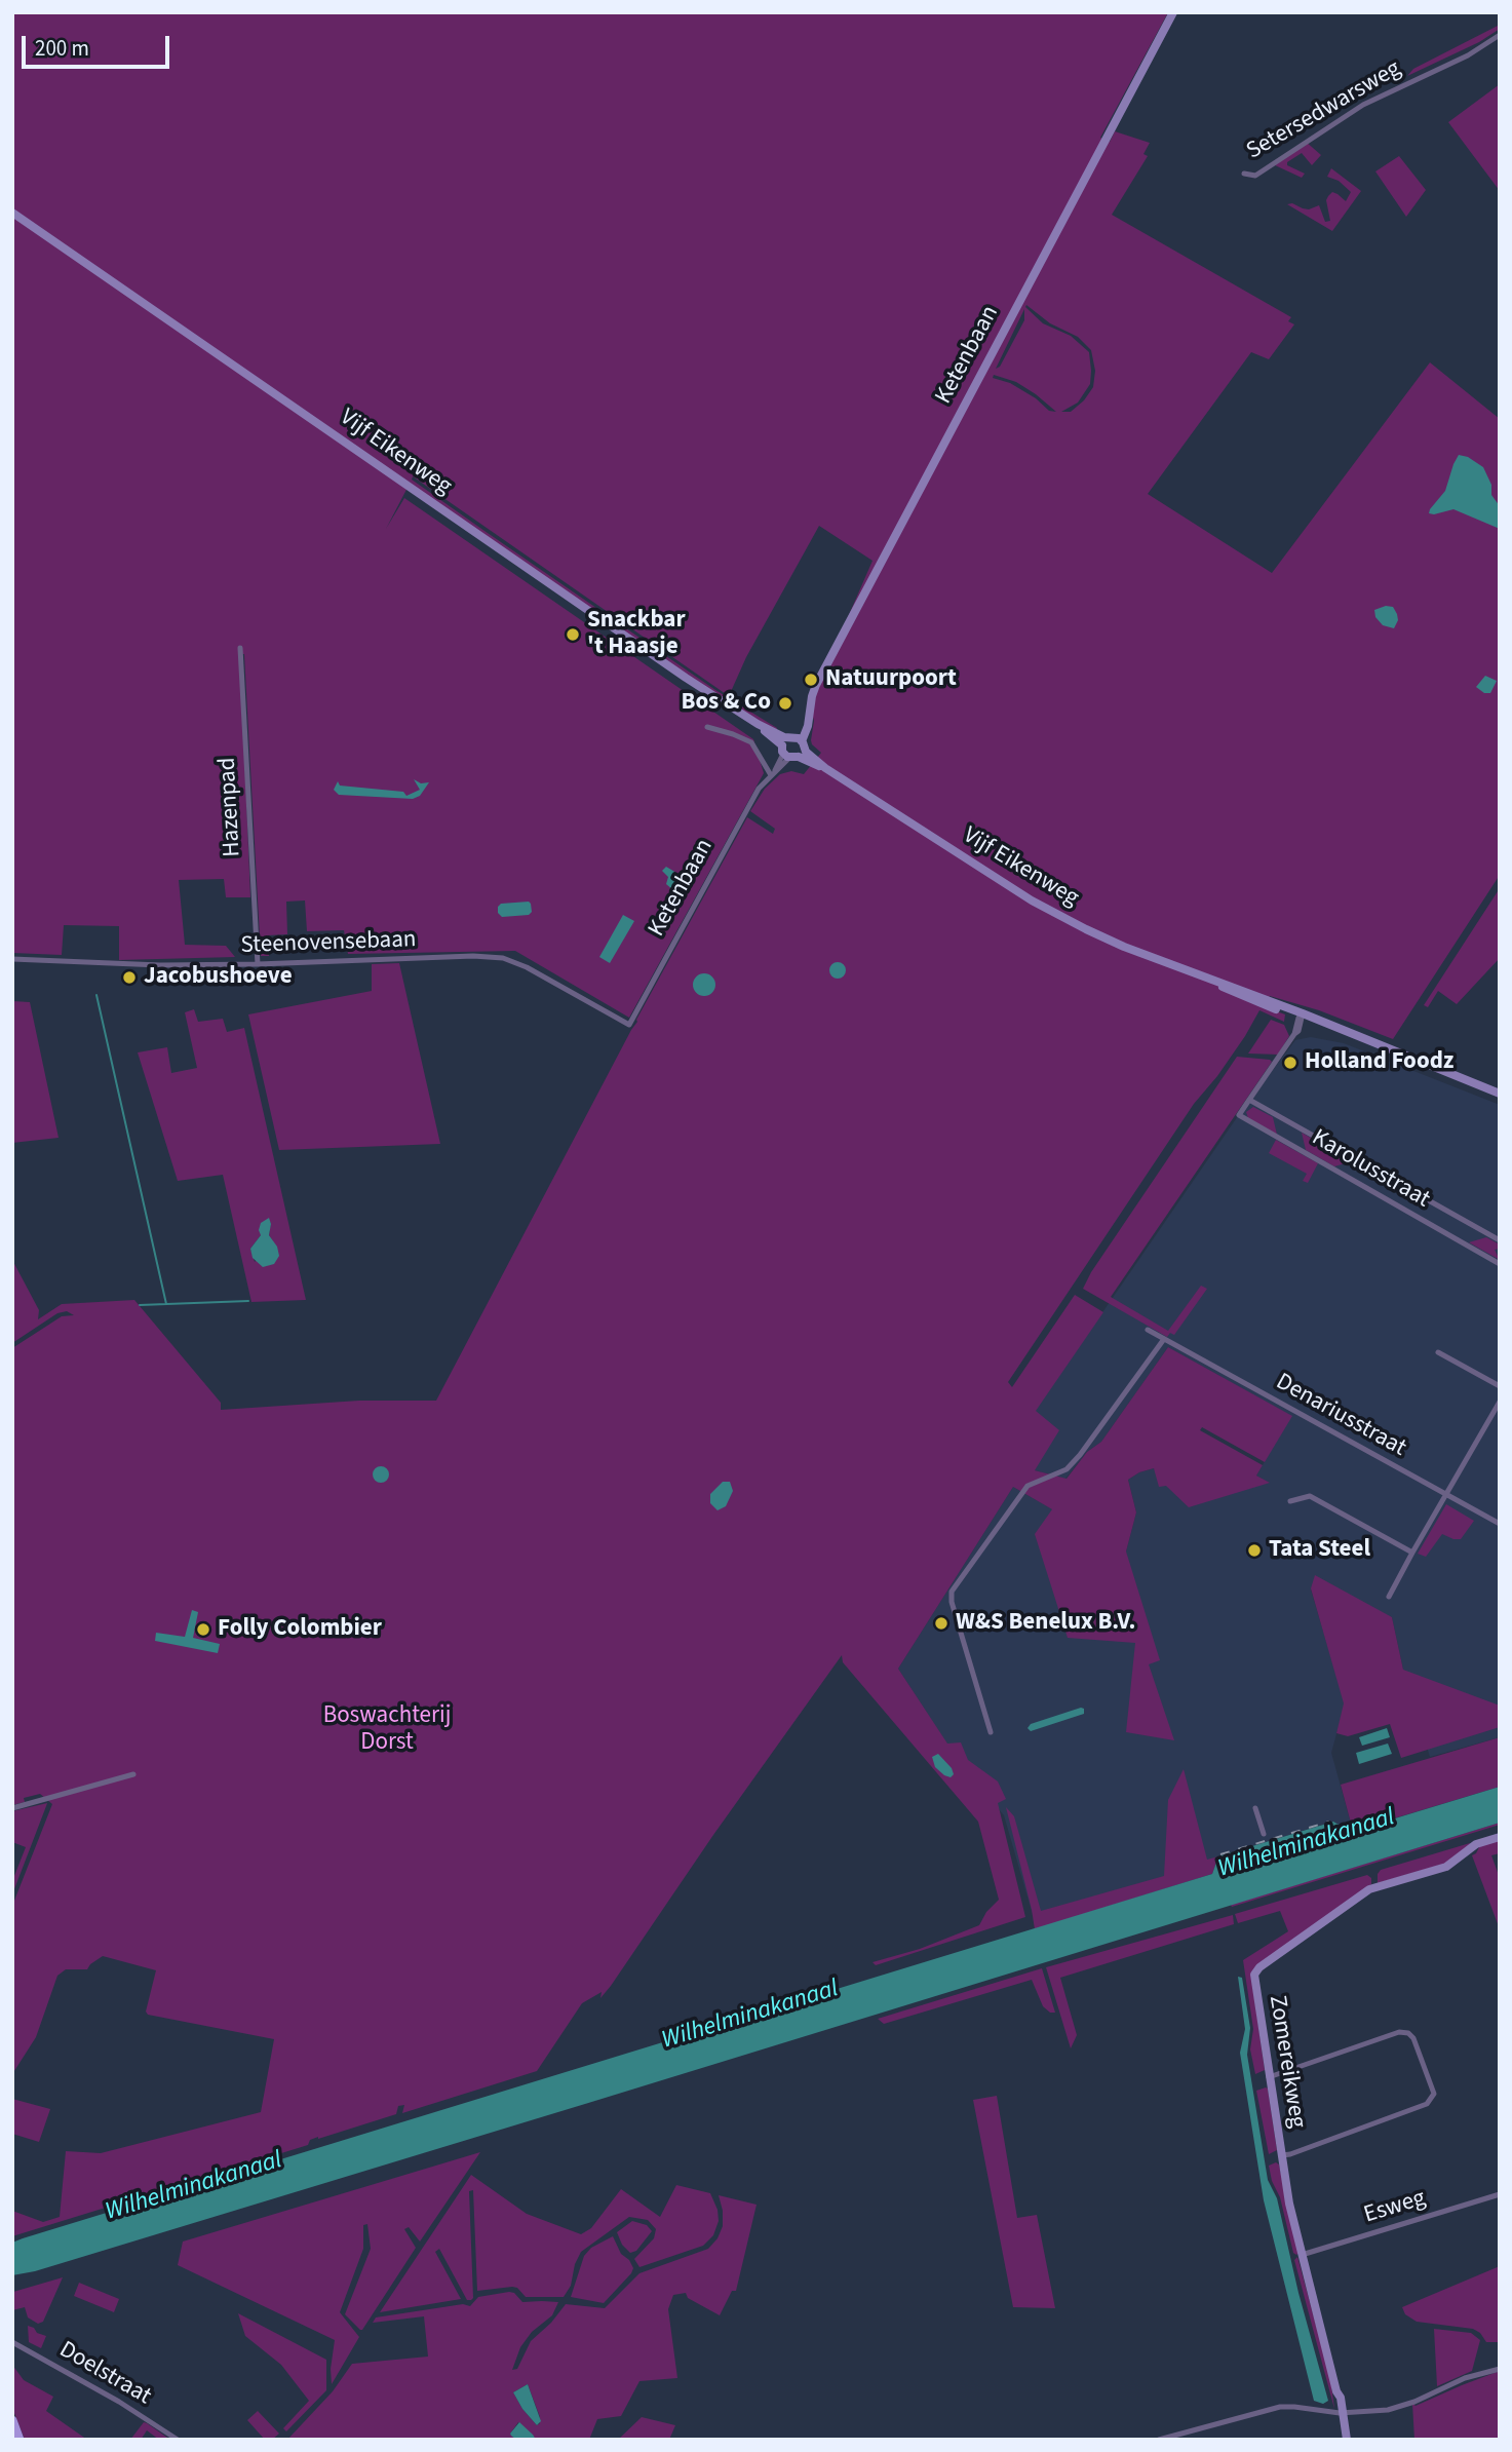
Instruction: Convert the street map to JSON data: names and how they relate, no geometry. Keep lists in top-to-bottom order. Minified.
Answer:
{"streets":{"main road":["Ketenbaan","Vijf Eikenweg","Zomereikweg"],"street":["Setersedwarsweg","Hazenpad","Steenovensebaan","Karolusstraat","Denariusstraat","Esweg","Doelstraat"]},"crossings":[["Ketenbaan","Vijf Eikenweg"],["Ketenbaan","Steenovensebaan"],["Hazenpad","Steenovensebaan"],["Zomereikweg","Esweg"]],"water":["Wilhelminakanaal"],"parks":["Boswachterij Dorst"],"places":["Snackbar 't Haasje","Natuurpoort","Bos & Co","Jacobushoeve","Holland Foodz","Tata Steel","W&S Benelux B.V.","Folly Colombier"],"scale_bar":"200 m"}
